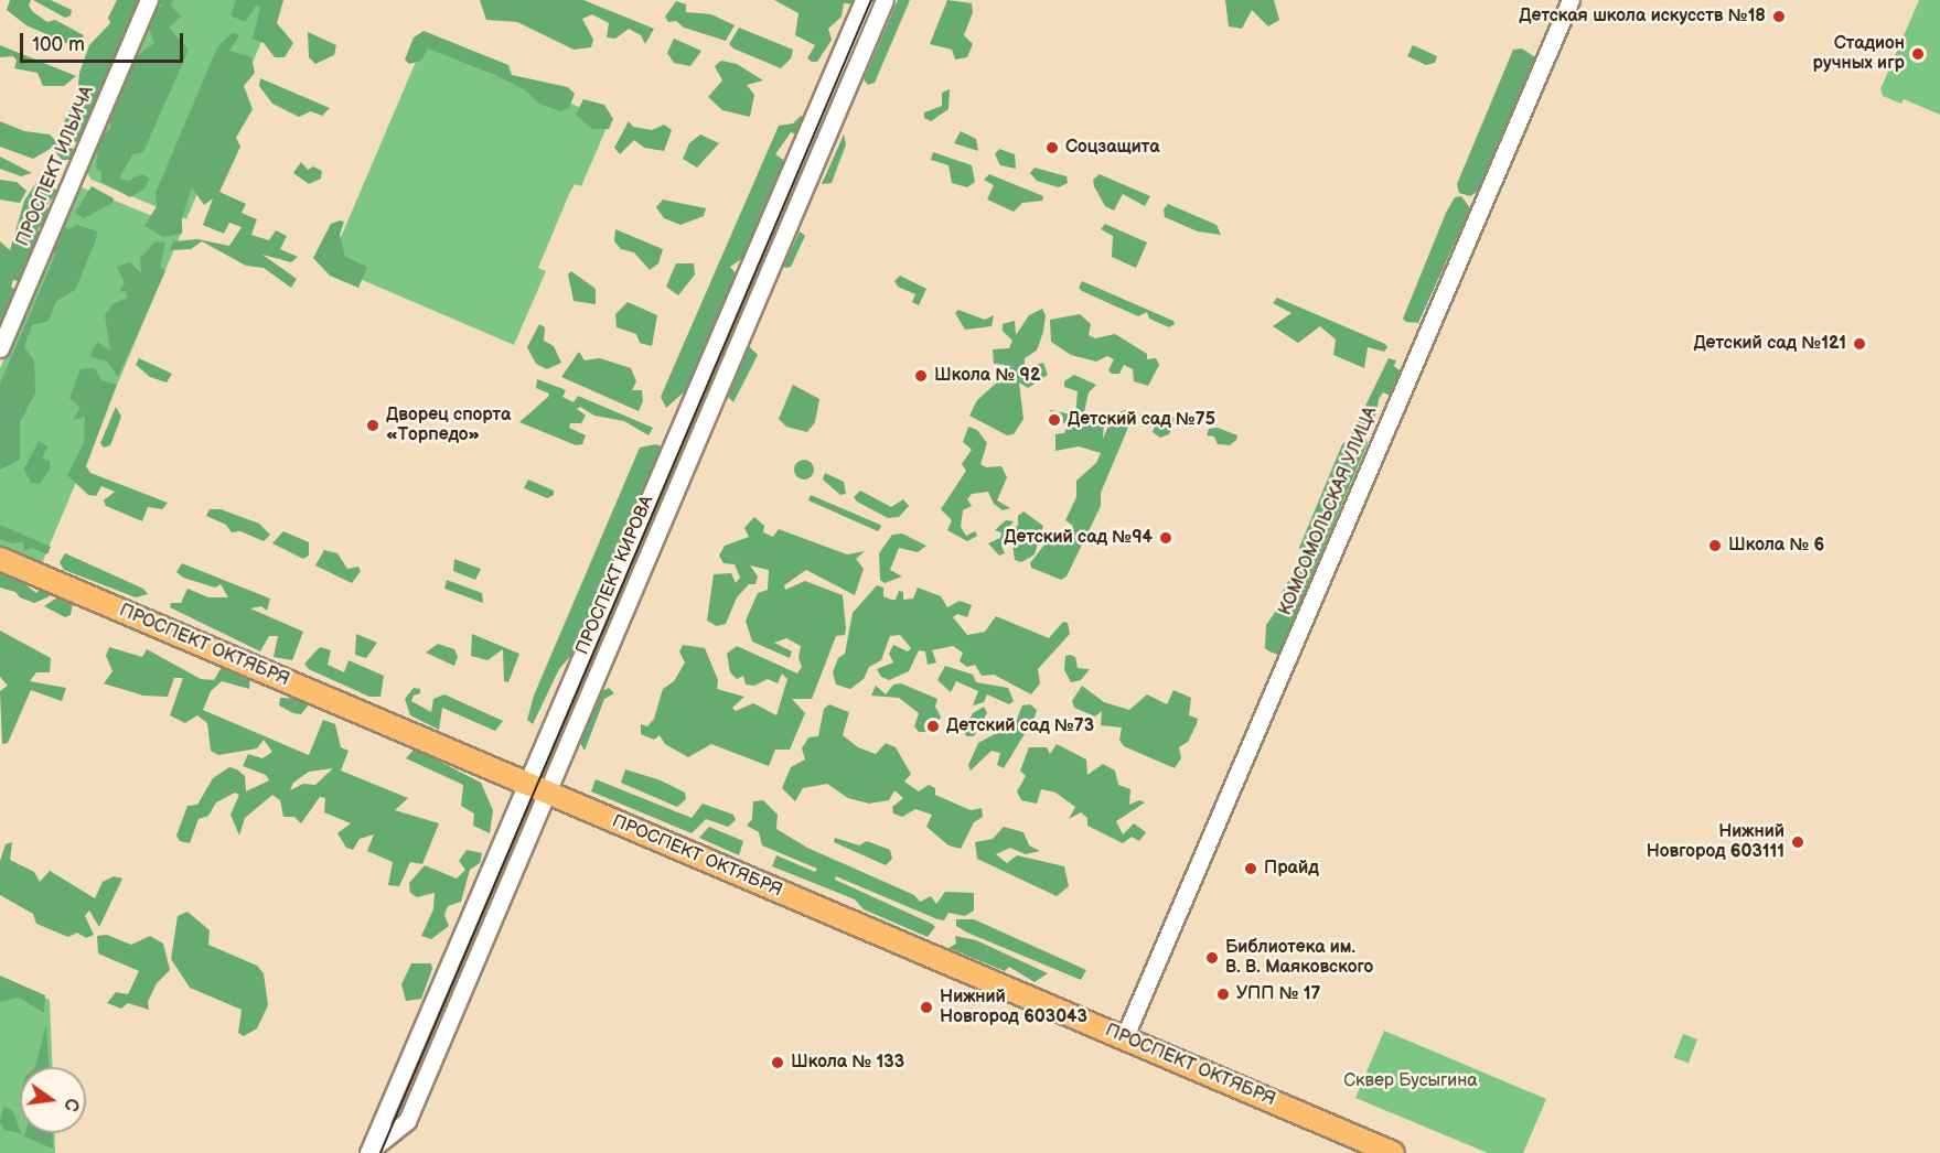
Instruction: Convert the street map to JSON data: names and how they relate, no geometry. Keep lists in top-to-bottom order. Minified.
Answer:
{"streets":{"main road":["ПРОСПЕКТ ОКТЯБРЯ"],"street":["ПРОСПЕКТ ИЛЬИЧА","КОМСОМОЛЬСКАЯ УЛИЦА","ПРОСПЕКТ КИРОВА"]},"crossings":[["КОМСОМОЛЬСКАЯ УЛИЦА","ПРОСПЕКТ ОКТЯБРЯ"],["ПРОСПЕКТ КИРОВА","ПРОСПЕКТ ОКТЯБРЯ"]],"parks":["Сквер Бусыгина"],"places":["Детская школа искусств №18","Стадион ручных игр","Соцзащита","Детский сад №121","Школа № 92","Детский сад №75","Дворец спорта «Торпедо»","Детский сад №94","Школа № 6","Детский сад №73","Нижний Новгород 603111","Прайд","Библиотека им. В. В. Маяковского","УПП № 17","Нижний Новгород 603043","Школа № 133"],"scale_bar":"100 m","north":"right"}
